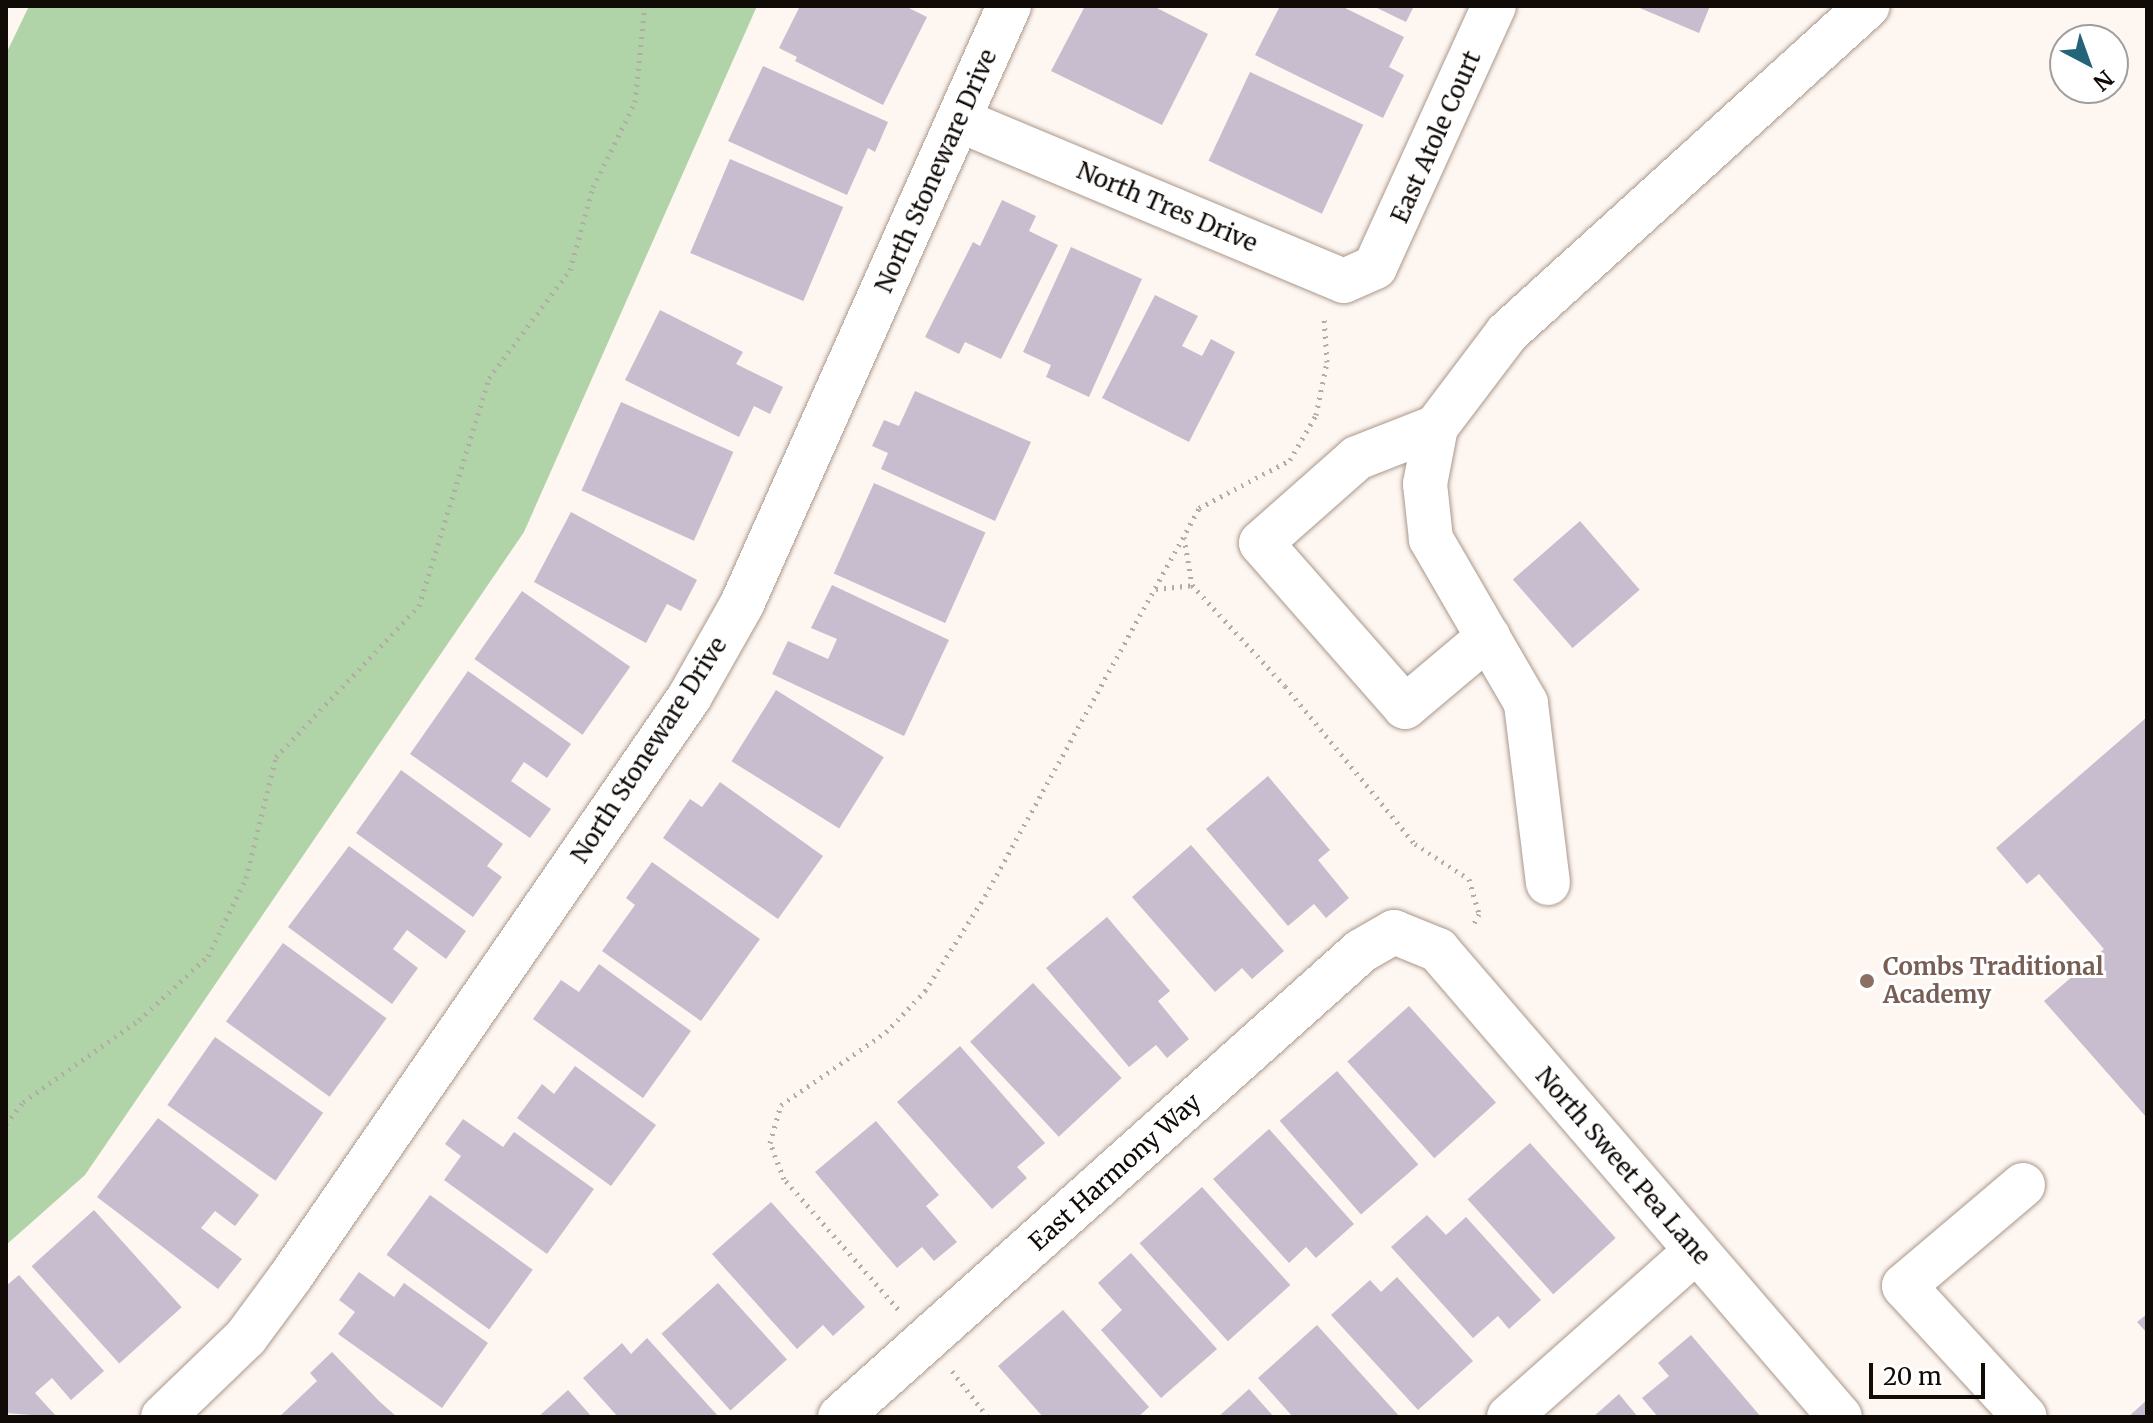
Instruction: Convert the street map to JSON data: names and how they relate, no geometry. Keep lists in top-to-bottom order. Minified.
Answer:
{"streets":{"street":["East Atole Court","North Stoneware Drive","North Tres Drive","North Sweet Pea Lane","East Harmony Way"]},"crossings":[["East Atole Court","North Tres Drive"],["North Stoneware Drive","North Tres Drive"],["North Sweet Pea Lane","East Harmony Way"]],"places":["Combs Traditional Academy"],"scale_bar":"20 m","north":"bottom right"}
